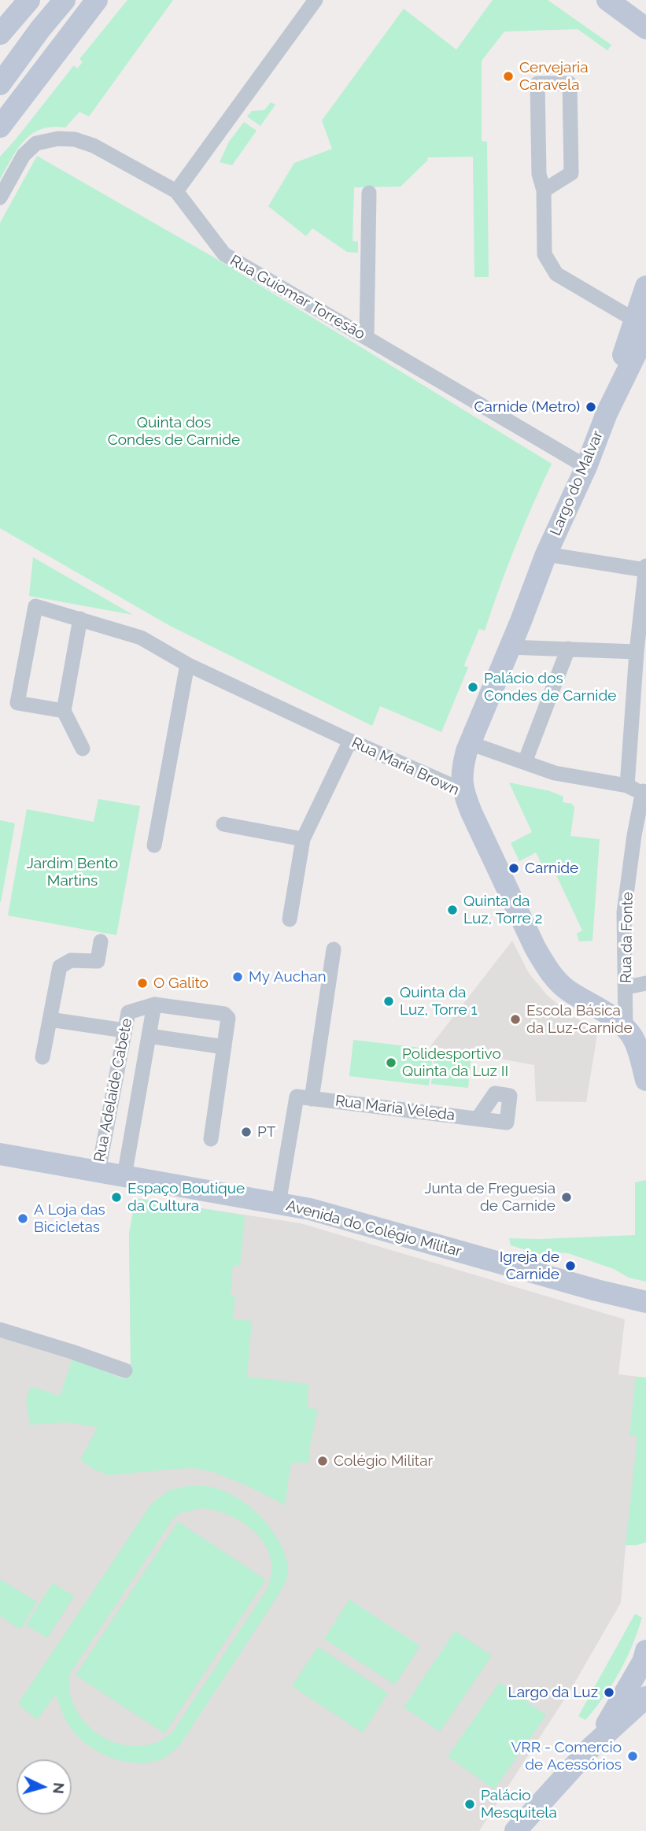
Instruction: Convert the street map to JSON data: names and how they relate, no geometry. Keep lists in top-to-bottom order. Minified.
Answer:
{"streets":{"main road":["Largo do Malvar","Rua Maria Brown","Rua da Fonte","Avenida do Colégio Militar"],"street":["Rua Guiomar Torresão","Rua Adelaide Cabete","Rua Maria Veleda"]},"crossings":[["Rua Guiomar Torresão","Largo do Malvar"],["Largo do Malvar","Rua Maria Brown"],["Rua Maria Brown","Rua da Fonte"],["Rua Adelaide Cabete","Avenida do Colégio Militar"]],"parks":["Quinta dos Condes de Carnide","Jardim Bento Martins"],"places":["Cervejaria Caravela","Carnide (Metro)","Palácio dos Condes de Carnide","Carnide","Quinta da Luz, Torre 2","My Auchan","O Galito","Quinta da Luz, Torre 1","Escola Básica da Luz-Carnide","Polidesportivo Quinta da Luz II","PT","Espaço Boutique da Cultura","Junta de Freguesia de Carnide","A Loja das Bicicletas","Igreja de Carnide","Colégio Militar","Largo da Luz","VRR - Comercio de Acessórios","Palácio Mesquitela"],"north":"right"}
